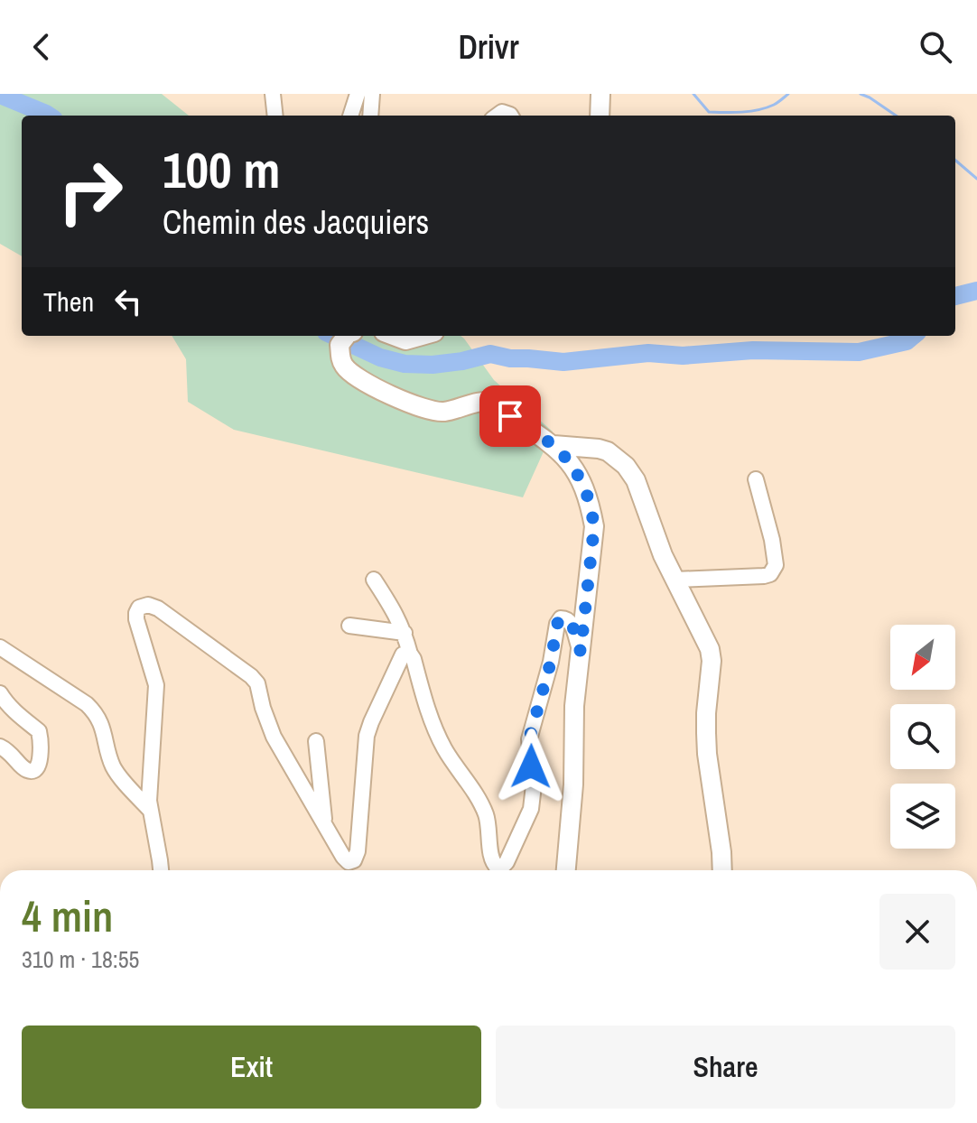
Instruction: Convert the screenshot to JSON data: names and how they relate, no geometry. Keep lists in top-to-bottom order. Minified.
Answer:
{"north":"bottom left","page":{"header":"Drivr","turn":["100 m","Chemin des Jacquiers"],"then":"Then","heading":["4 min","310 m · 18:55"],"buttons":["Exit","Share"]}}
